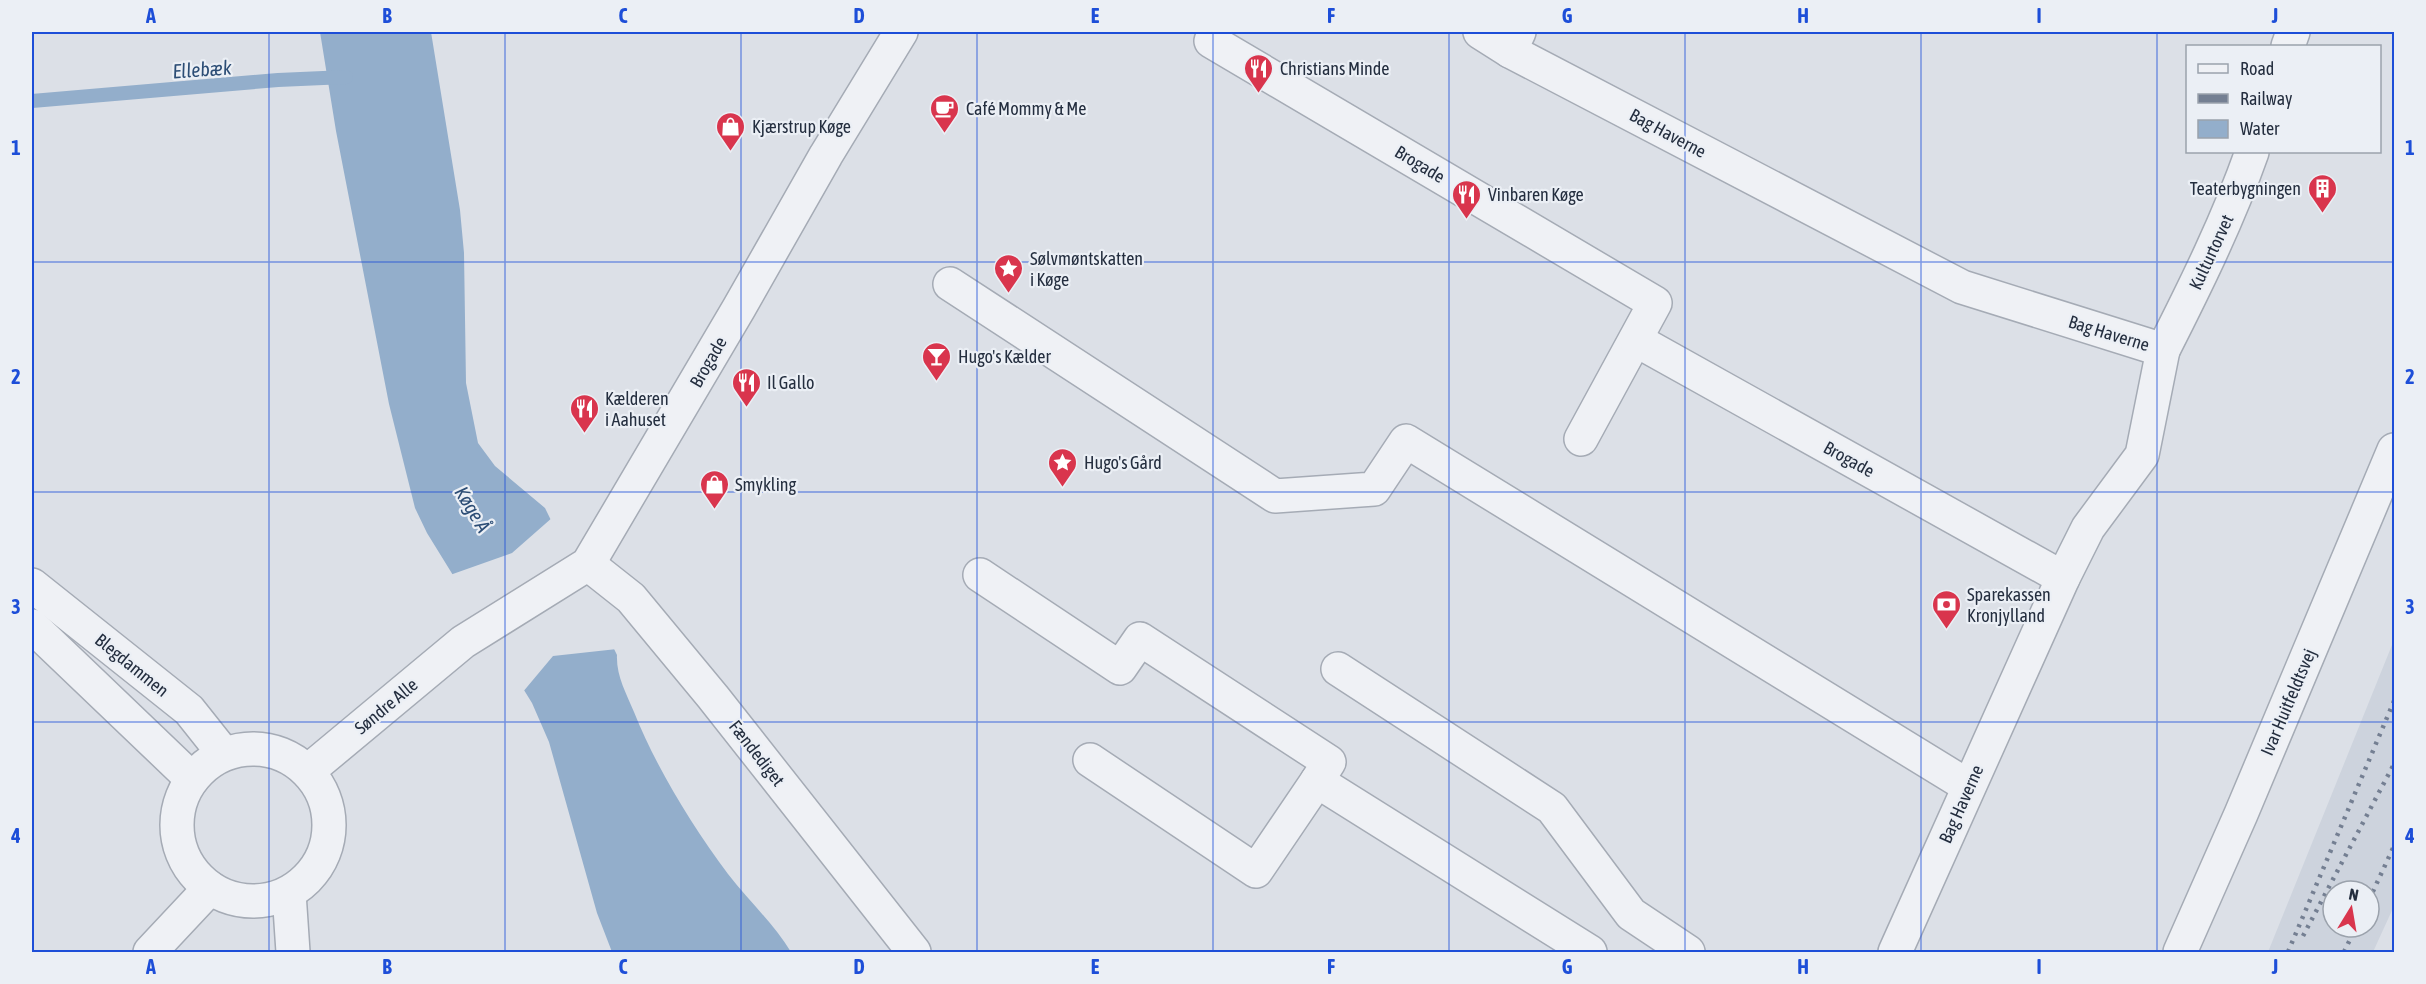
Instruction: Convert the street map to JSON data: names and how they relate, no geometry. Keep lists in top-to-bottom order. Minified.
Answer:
{"streets":{"street":["Bag Haverne","Brogade","Kulturtorvet","Blegdammen","Ivar Huitfeldtsvej","Søndre Alle","Fændediget"]},"crossings":[["Bag Haverne","Brogade"],["Bag Haverne","Kulturtorvet"],["Brogade","Søndre Alle"],["Brogade","Fændediget"],["Blegdammen","Søndre Alle"]],"water":["Ellebæk","Køge Å"],"places":{"restaurant":["Christians Minde","Vinbaren Køge","Il Gallo","Kælderen i Aahuset"],"cafe":["Café Mommy & Me"],"shop":["Kjærstrup Køge","Smykling"],"building":["Teaterbygningen"],"place":["Sølvmøntskatten i Køge","Hugo's Gård"],"bar":["Hugo's Kælder"],"bank":["Sparekassen Kronjylland"]},"legend":["Road","Railway","Water"],"north":"top","grid":{"columns":["A","B","C","D","E","F","G","H","I","J"],"rows":["1","2","3","4"]}}
